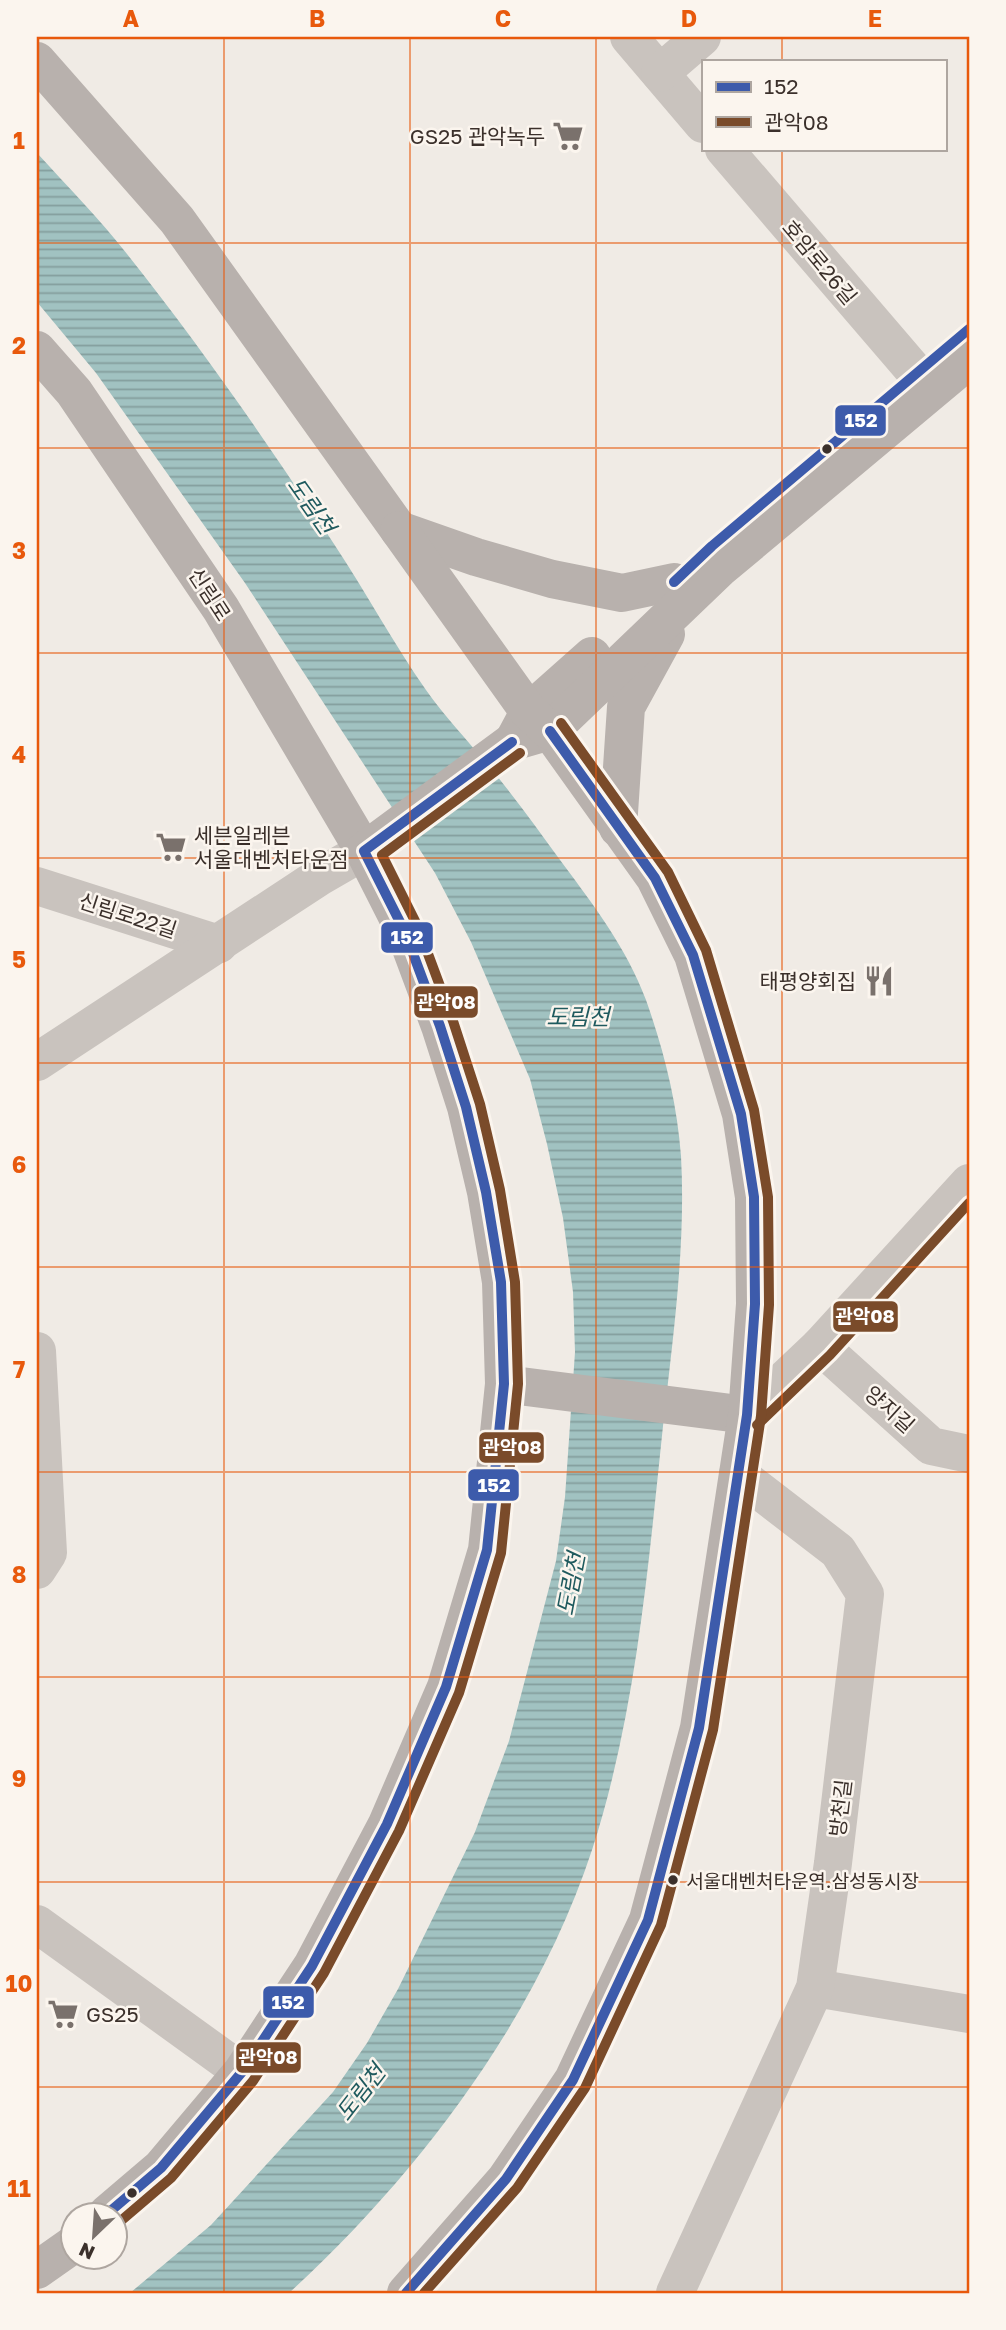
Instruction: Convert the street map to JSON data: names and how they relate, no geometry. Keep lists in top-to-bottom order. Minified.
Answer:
{"streets":{"main road":["신림로"],"street":["호암로26길","신림로22길","양지길","방천길"]},"water":["도림천"],"places":{"supermarket":["GS25 관악녹두","세븐일레븐 서울대벤처타운점","GS25"],"restaurant":["태평양회집"],"other":["서울대벤처타운역.삼성동시장"]},"lines":["transit line 152","transit line 관악08"],"legend":["152","관악08"],"north":"bottom left","grid":{"columns":["A","B","C","D","E"],"rows":["1","2","3","4","5","6","7","8","9","10","11"]}}
